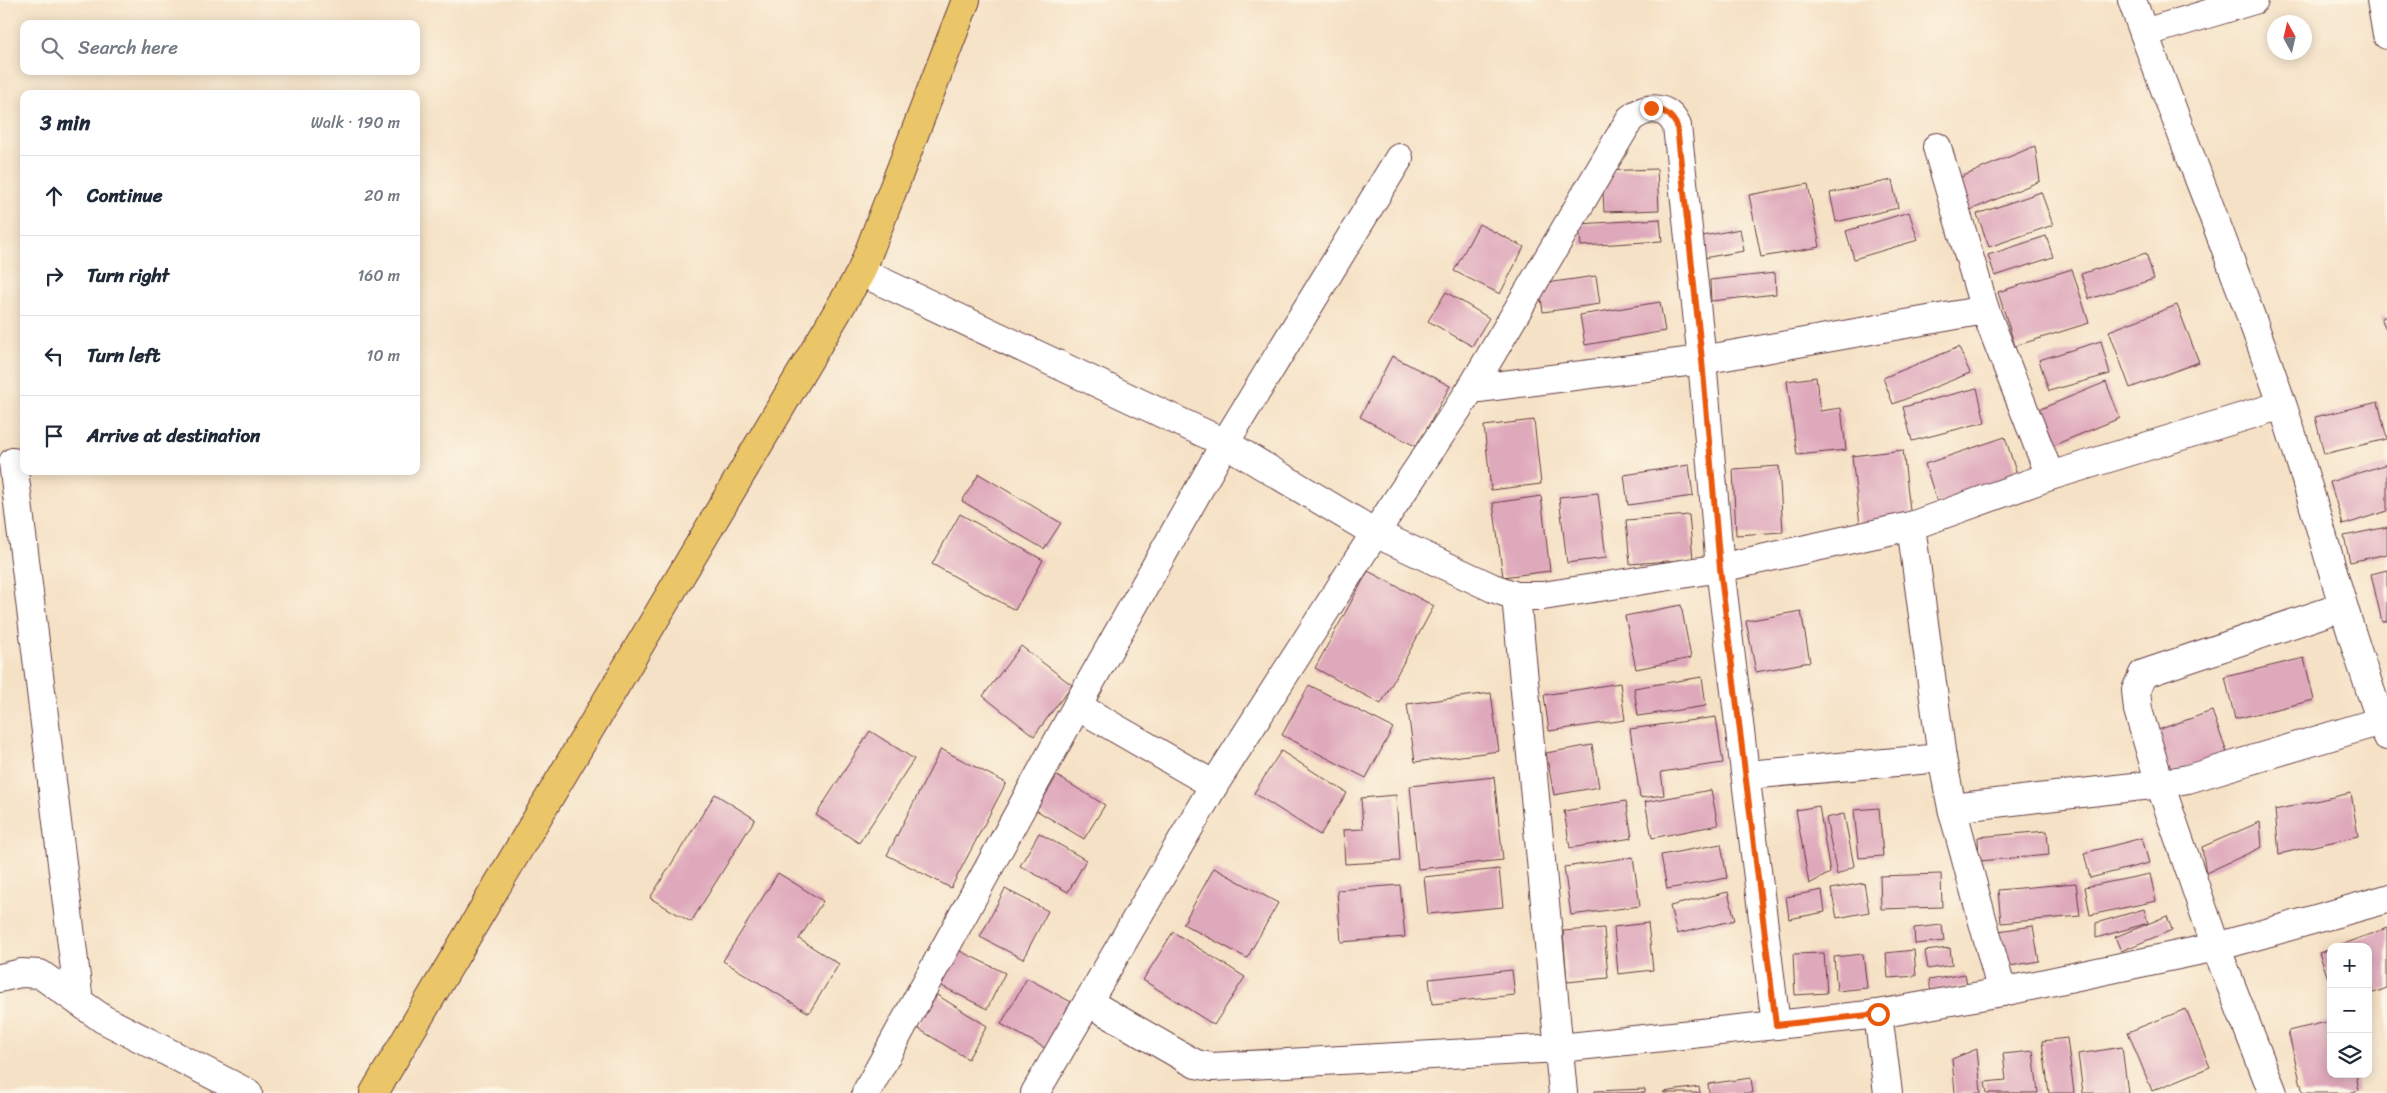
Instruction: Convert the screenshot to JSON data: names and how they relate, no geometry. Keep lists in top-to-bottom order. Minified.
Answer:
{"north":"top","page":{"search":"Search here","heading":["3 min","Walk · 190 m"],"list":[["Continue","20 m"],["Turn right","160 m"],["Turn left","10 m"],"Arrive at destination"],"map_buttons":["+","−"]}}
